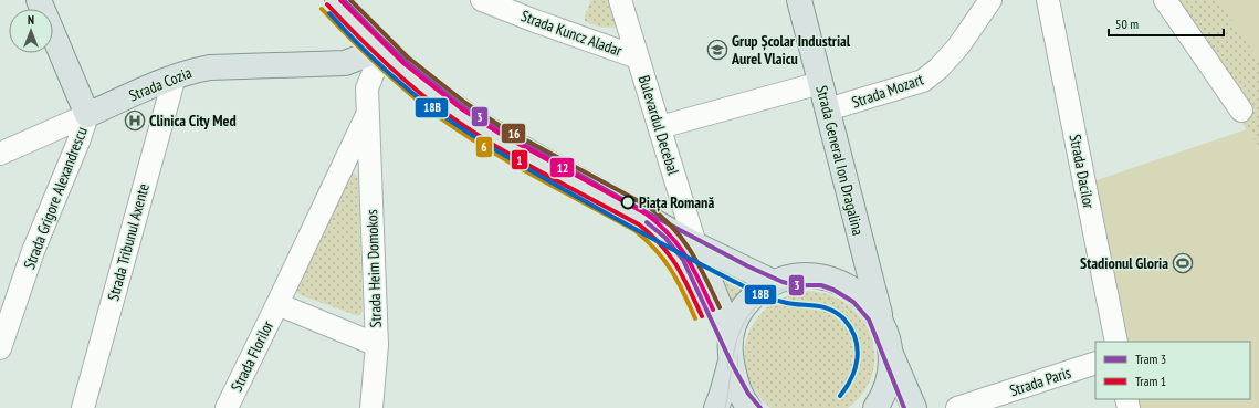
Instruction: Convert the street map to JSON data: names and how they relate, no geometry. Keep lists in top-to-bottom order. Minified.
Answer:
{"streets":{"main road":["Strada Cozia","Strada General Ion Dragalina","Strada Grigore Alexandrescu"],"street":["Strada Kuncz Aladar","Strada Mozart","Bulevardul Decebal","Strada Dacilor","Strada Tribunul Axente","Strada Heim Domokos","Strada Florilor","Strada Paris"]},"crossings":[["Strada Kuncz Aladar","Bulevardul Decebal"],["Strada Cozia","Strada Grigore Alexandrescu"],["Strada Cozia","Strada Tribunul Axente"],["Strada Cozia","Strada Heim Domokos"],["Strada Mozart","Strada General Ion Dragalina"],["Strada Heim Domokos","Strada Florilor"]],"places":{"school or university":["Grup Școlar Industrial Aurel Vlaicu"],"hospital":["Clinica City Med"],"other":["Piața Romană"],"sports":["Stadionul Gloria"]},"lines":["tram line 3","transit line 12","transit line 16","tram line 1","transit line 6","transit line 18B"],"legend":["Tram 3","Tram 1"],"scale_bar":"50 m","north":"top"}
